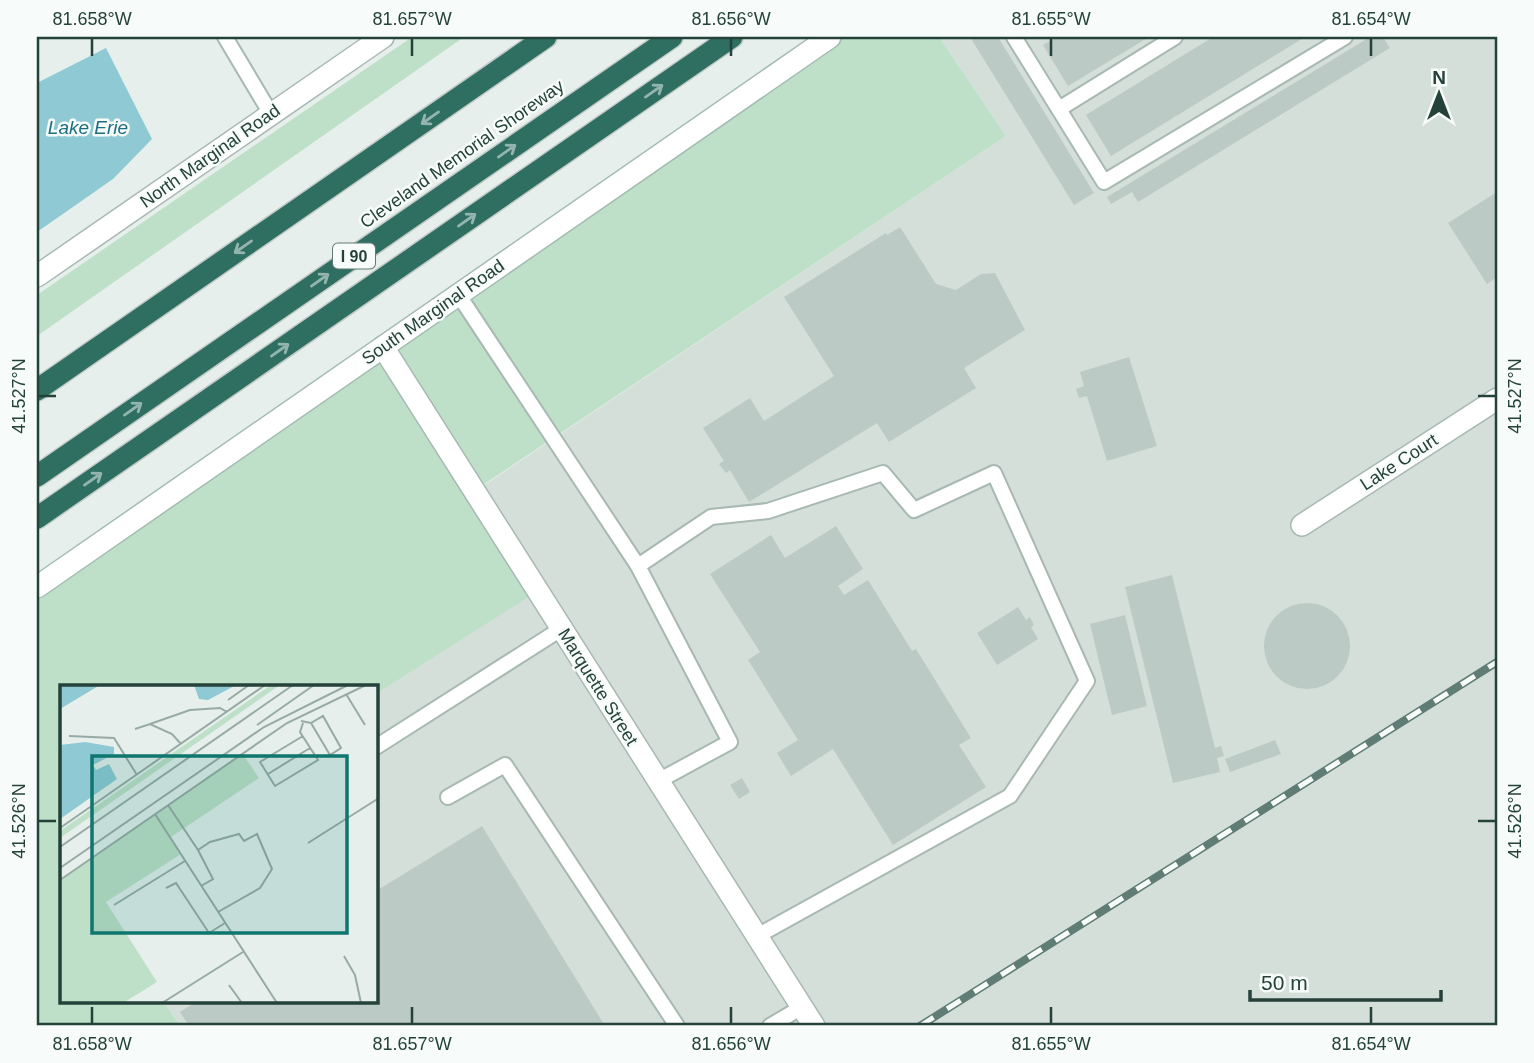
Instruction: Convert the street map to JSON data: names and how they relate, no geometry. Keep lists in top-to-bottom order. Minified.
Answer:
{"streets":{"highway":["Cleveland Memorial Shoreway","I 90"],"street":["North Marginal Road","South Marginal Road","Lake Court","Marquette Street"]},"crossings":[["South Marginal Road","Marquette Street"]],"water":["Lake Erie"],"scale_bar":"50 m","north":"top","coordinates":["81.658°W","81.657°W","81.656°W","81.655°W","81.654°W","41.527°N","41.526°N"]}
